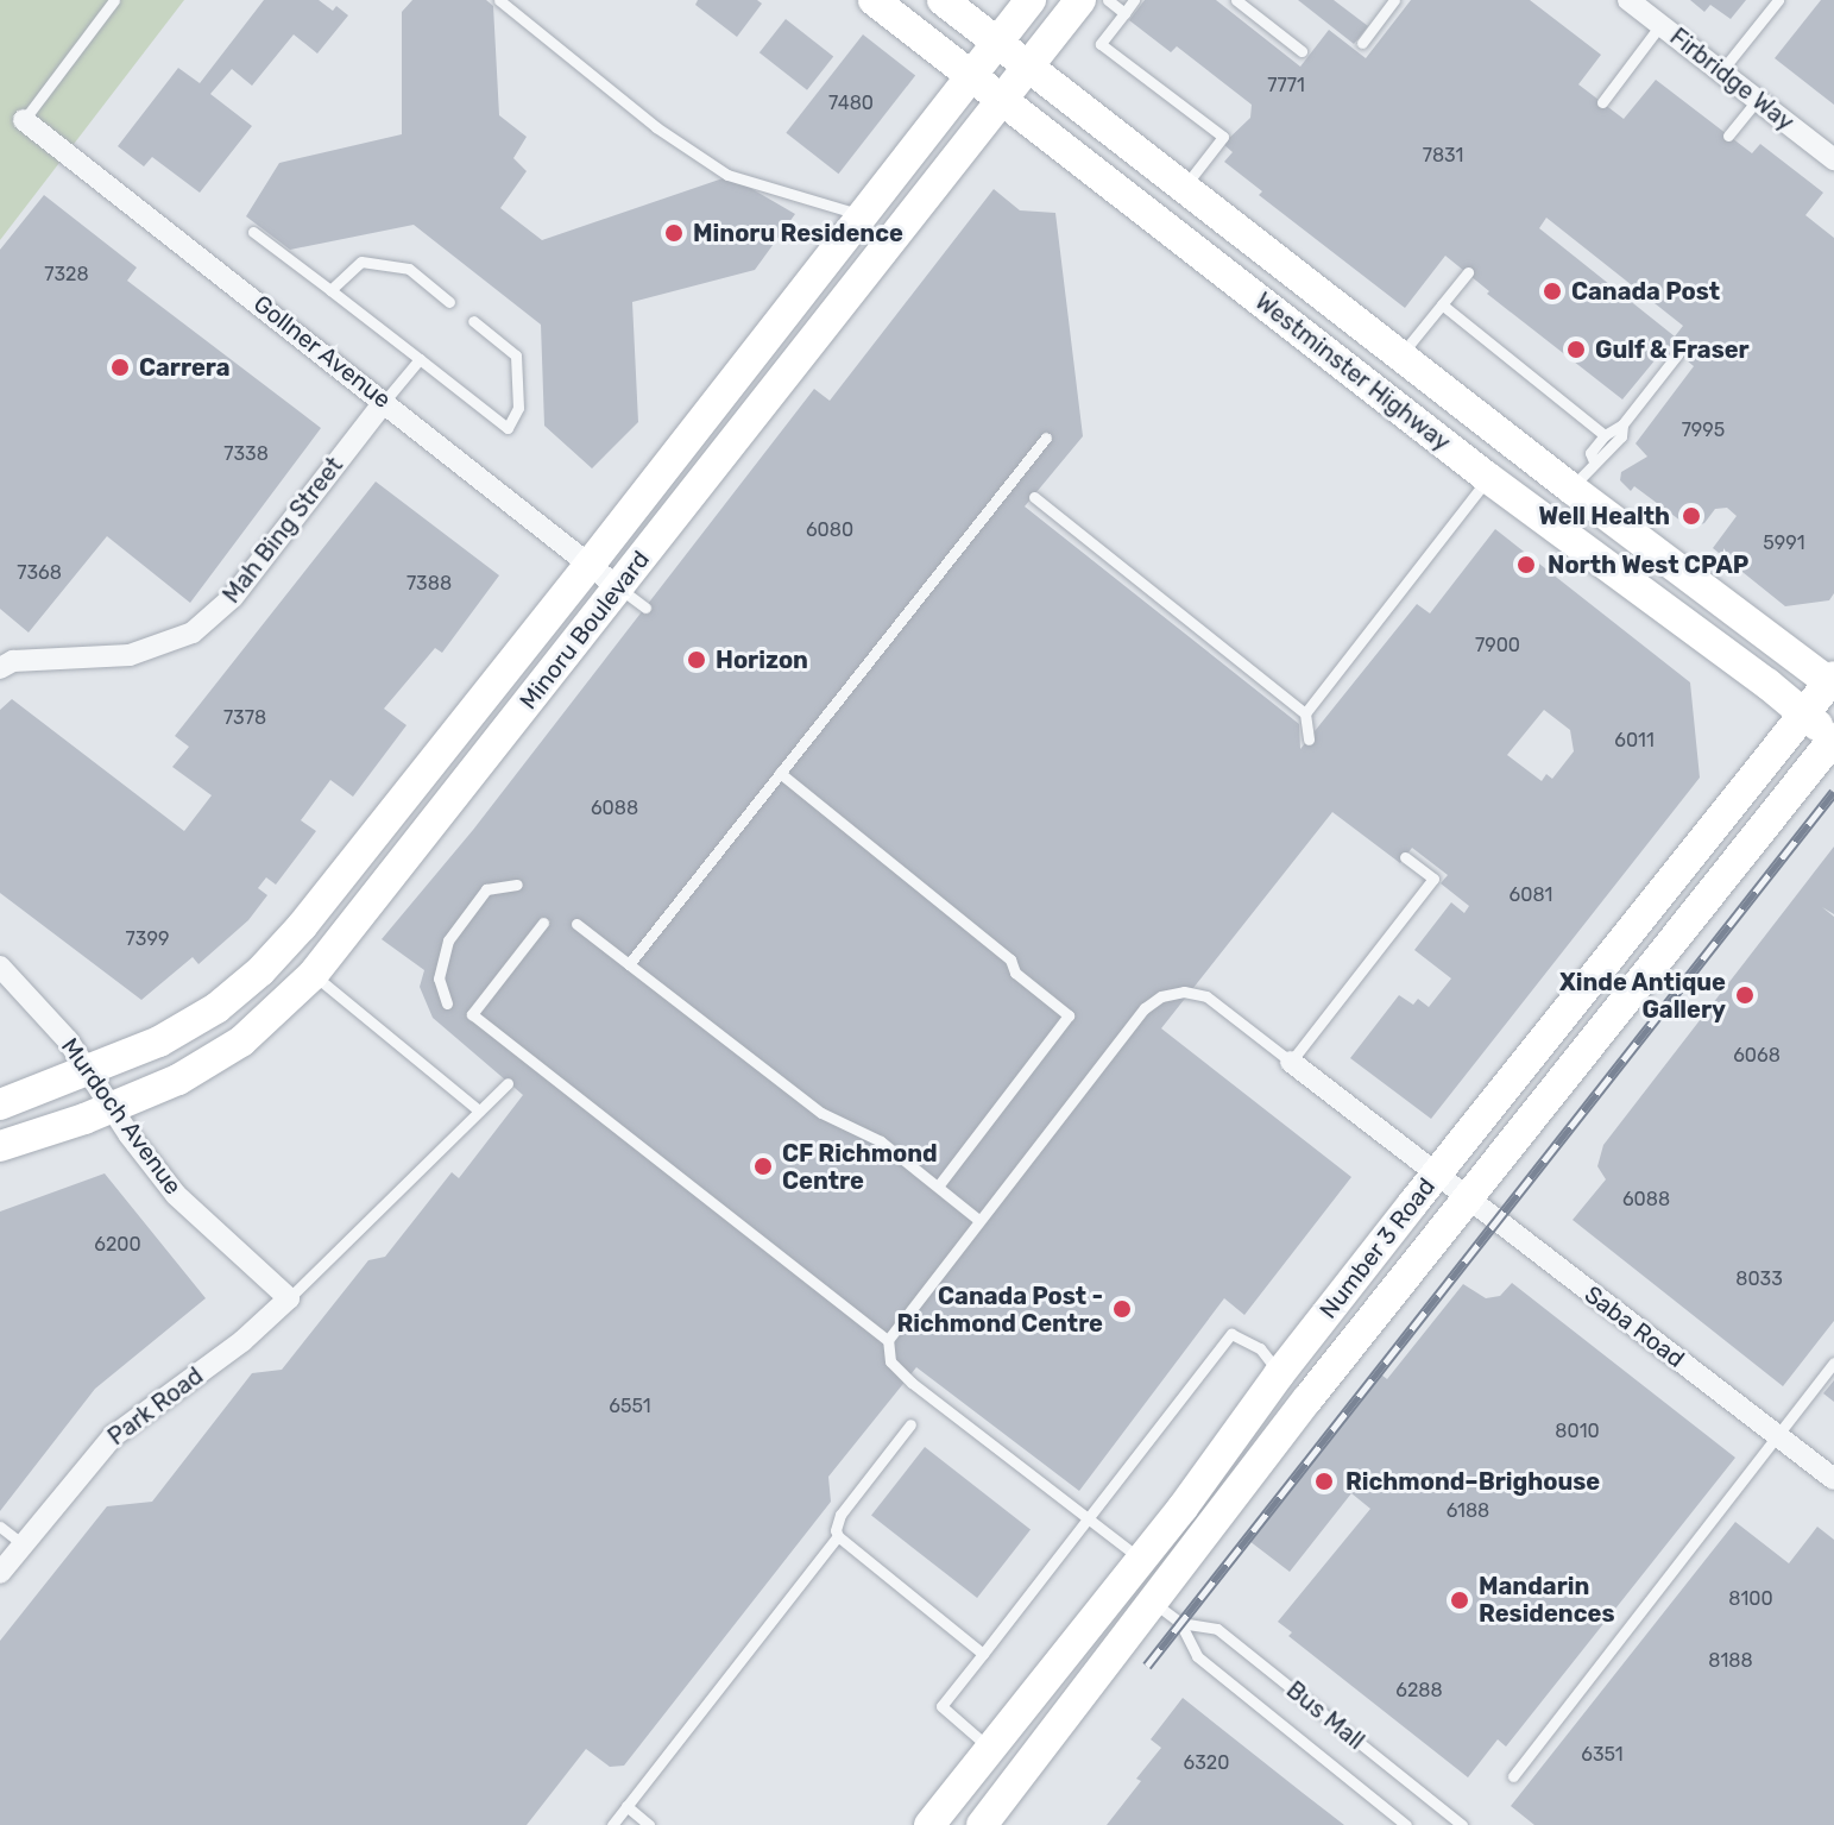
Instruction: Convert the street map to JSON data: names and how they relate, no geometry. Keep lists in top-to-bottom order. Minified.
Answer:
{"streets":{"main road":["Westminster Highway","Minoru Boulevard","Number 3 Road"],"street":["Firbridge Way","Gollner Avenue","Mah Bing Street","Murdoch Avenue","Saba Road","Park Road"],"lane":["Bus Mall"]},"crossings":[["Gollner Avenue","Mah Bing Street"],["Gollner Avenue","Minoru Boulevard"],["Westminster Highway","Minoru Boulevard"],["Westminster Highway","Number 3 Road"],["Minoru Boulevard","Murdoch Avenue"],["Murdoch Avenue","Park Road"],["Number 3 Road","Saba Road"],["Number 3 Road","Bus Mall"]],"places":["Minoru Residence","Canada Post","Gulf & Fraser","Carrera","Well Health","North West CPAP","Horizon","Xinde Antique Gallery","CF Richmond Centre","Canada Post - Richmond Centre","Richmond–Brighouse","Mandarin Residences"],"house_numbers":["7771","7480","7831","7328","7995","7338","6080","5991","7368","7388","7900","7378","6011","6088","6081","7399","6068","6088","6200","8033","6551","8010","6188","8100","8188","6288","6351","6320"]}
